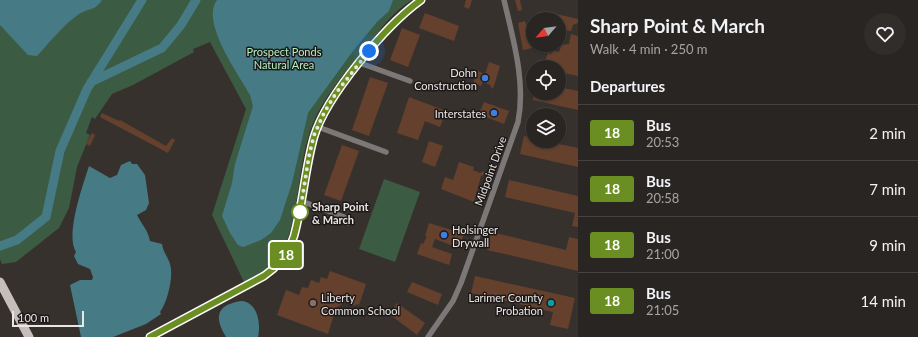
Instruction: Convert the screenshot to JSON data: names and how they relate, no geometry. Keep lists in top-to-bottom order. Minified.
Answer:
{"streets":{"street":["Midpoint Drive"]},"parks":["Prospect Ponds Natural Area"],"places":["Dohn Construction","Interstates","Sharp Point & March","Holsinger Drywall","Liberty Common School","Larimer County Probation"],"lines":["bus line 18"],"scale_bar":"100 m","north":"bottom left","page":{"on_map":"18","heading":[["Sharp Point & March","Walk · 4 min · 250 m"],"Departures"],"list":[{"mark":"18","name":"Bus","note":"20:53","value":"2 min"},{"mark":"18","name":"Bus","note":"20:58","value":"7 min"},{"mark":"18","name":"Bus","note":"21:00","value":"9 min"},{"mark":"18","name":"Bus","note":"21:05","value":"14 min"}],"scale":"100 m"}}
